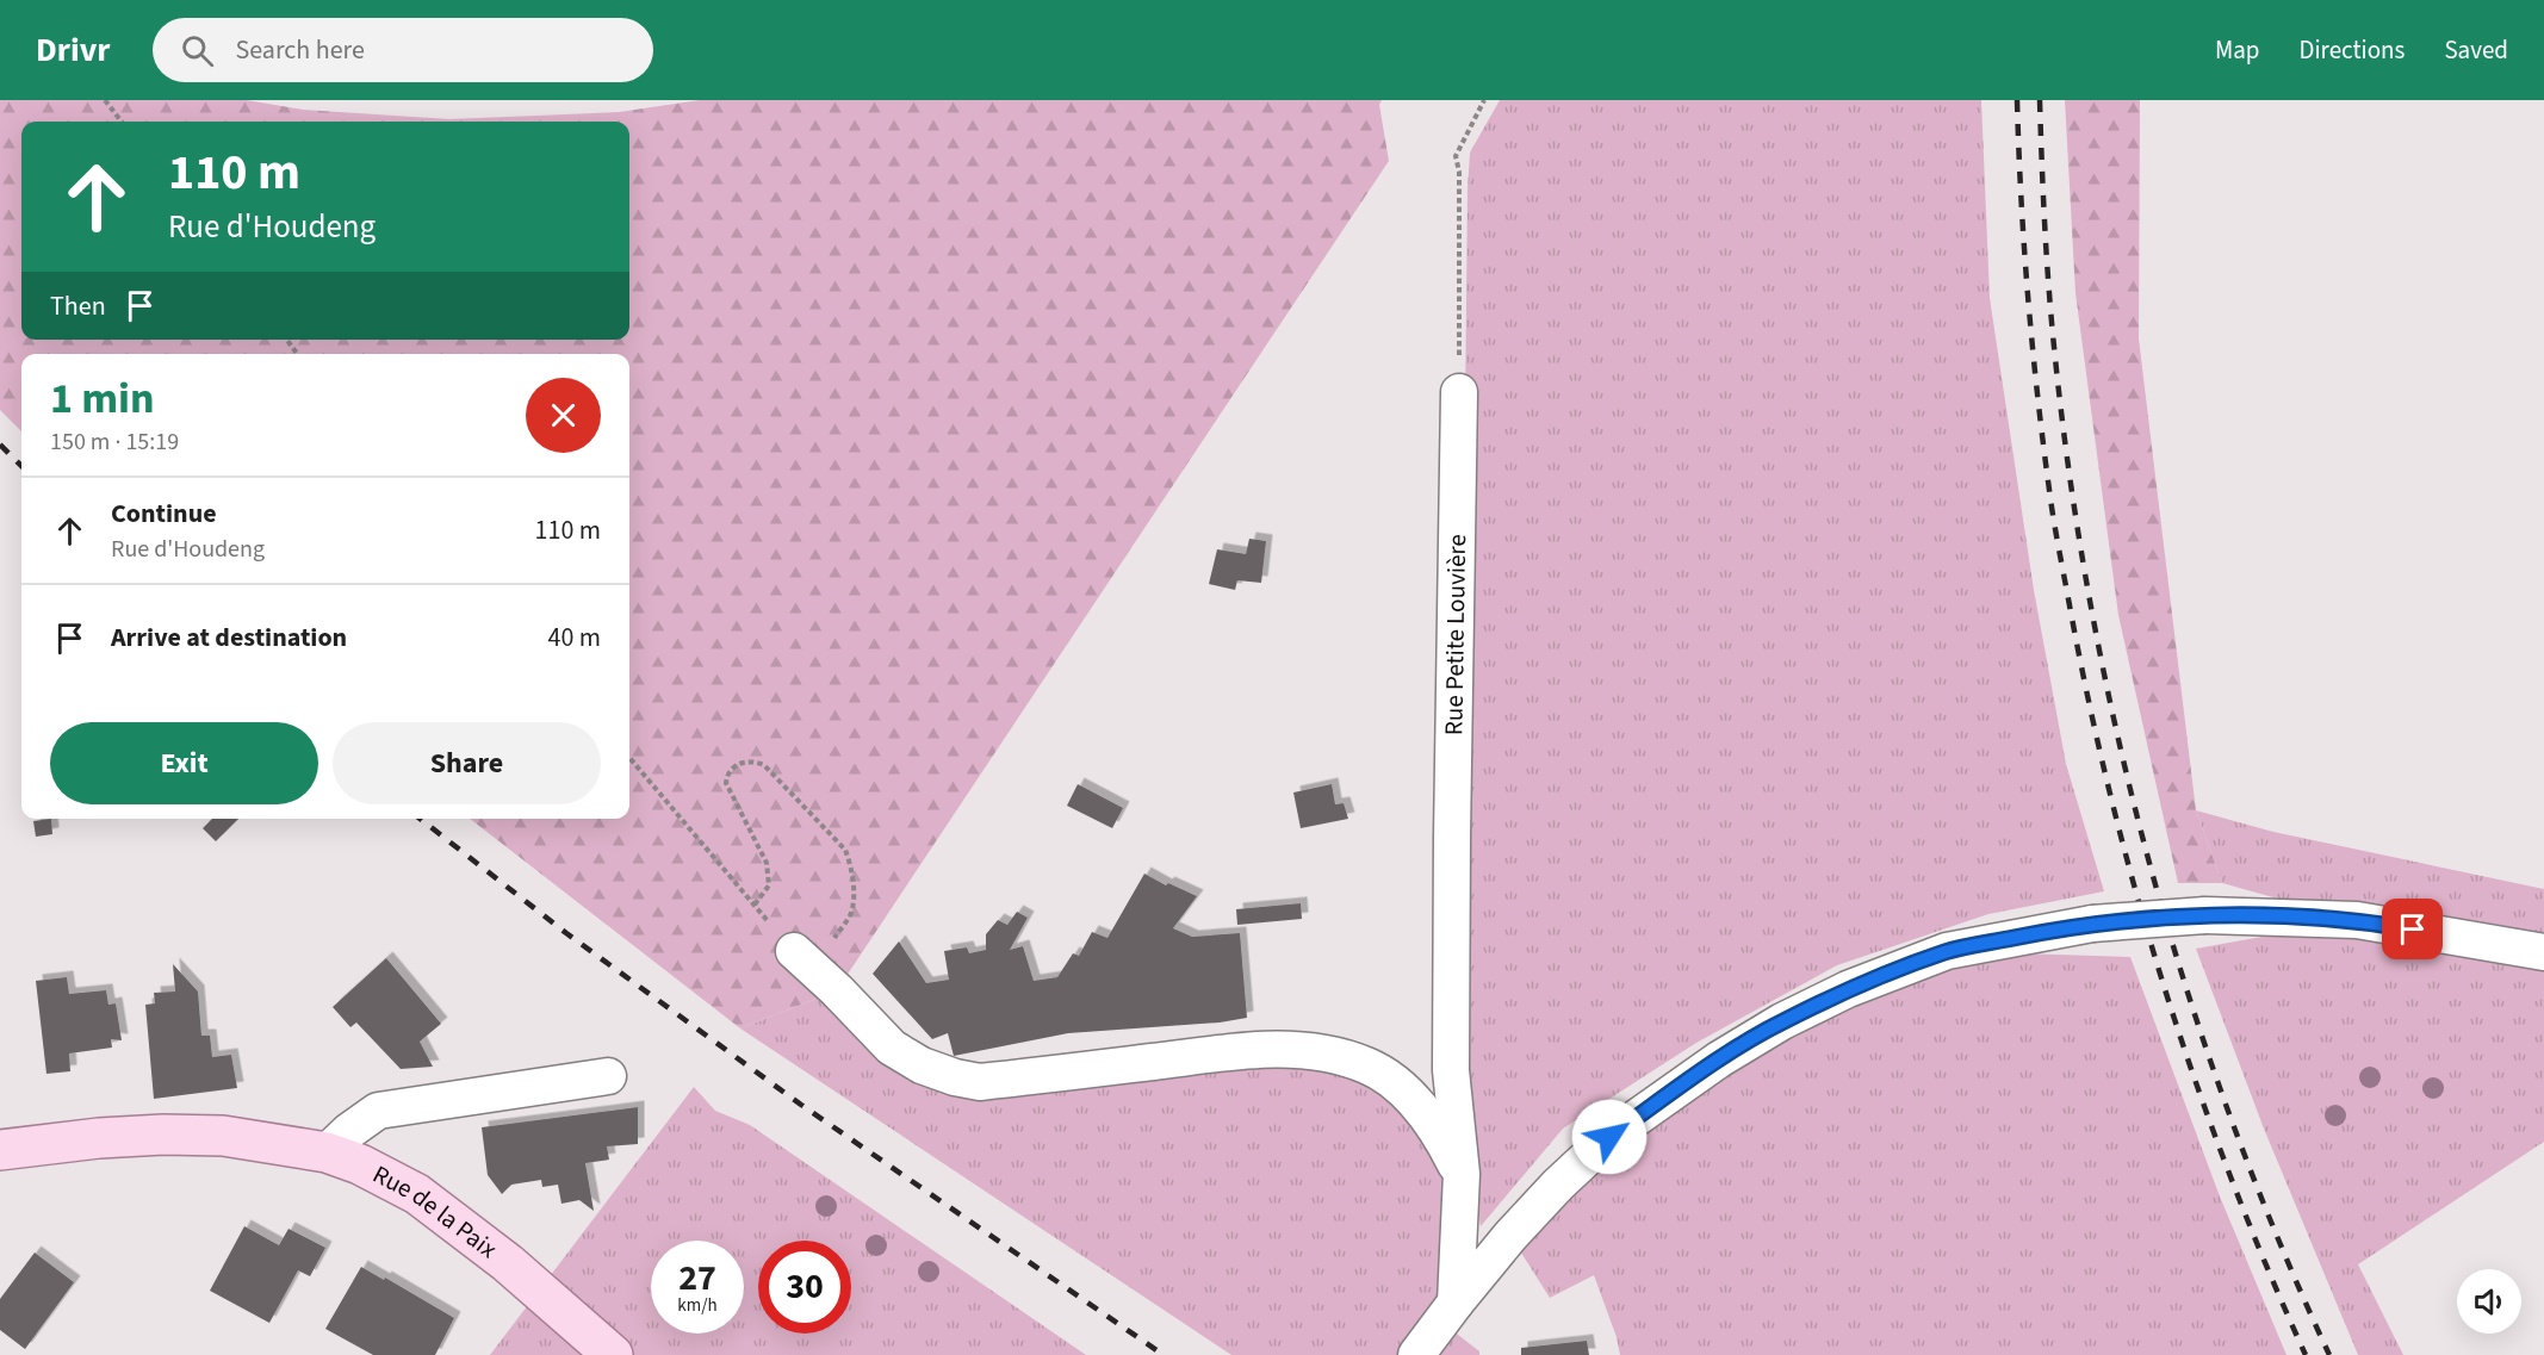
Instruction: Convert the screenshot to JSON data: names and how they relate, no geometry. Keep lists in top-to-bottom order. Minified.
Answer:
{"streets":{"main road":["Rue de la Paix"],"street":["Rue Petite Louvière"]},"page":{"header":"Drivr","search":"Search here","nav":["Map","Directions","Saved"],"turn":["110 m","Rue d'Houdeng"],"then":"Then","heading":["1 min","150 m · 15:19"],"list":[{"name":"Continue","note":"Rue d'Houdeng","value":"110 m"},{"name":"Arrive at destination","value":"40 m"}],"buttons":["Exit","Share"],"speed":"27 km/h","limit":"30"}}
